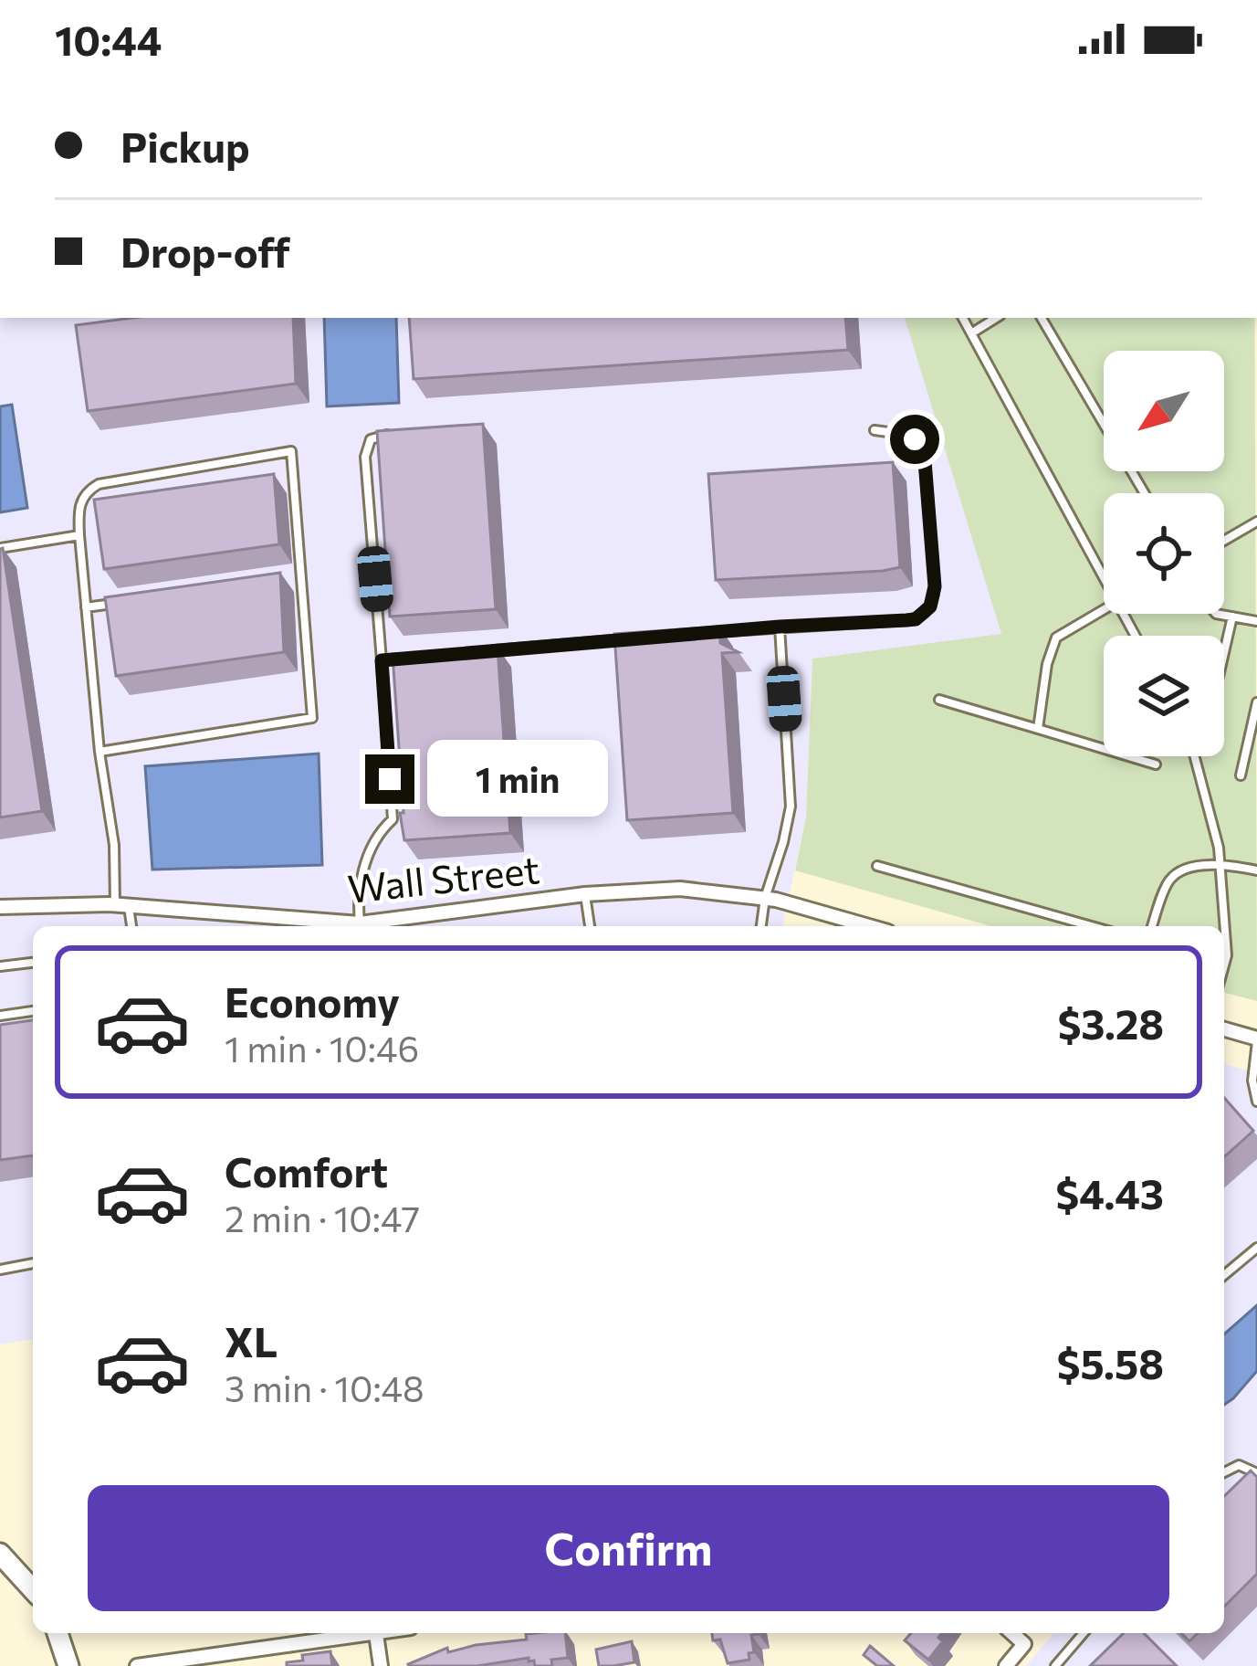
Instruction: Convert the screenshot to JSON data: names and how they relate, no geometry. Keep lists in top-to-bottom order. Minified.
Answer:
{"streets":{"street":["Wall Street"]},"north":"bottom left","page":{"status":"10:44","banner":["Pickup","Drop-off"],"bubble":"1 min","list":[{"name":"Economy","note":"1 min · 10:46","value":"$3.28"},{"name":"Comfort","note":"2 min · 10:47","value":"$4.43"},{"name":"XL","note":"3 min · 10:48","value":"$5.58"}],"buttons":"Confirm"}}
